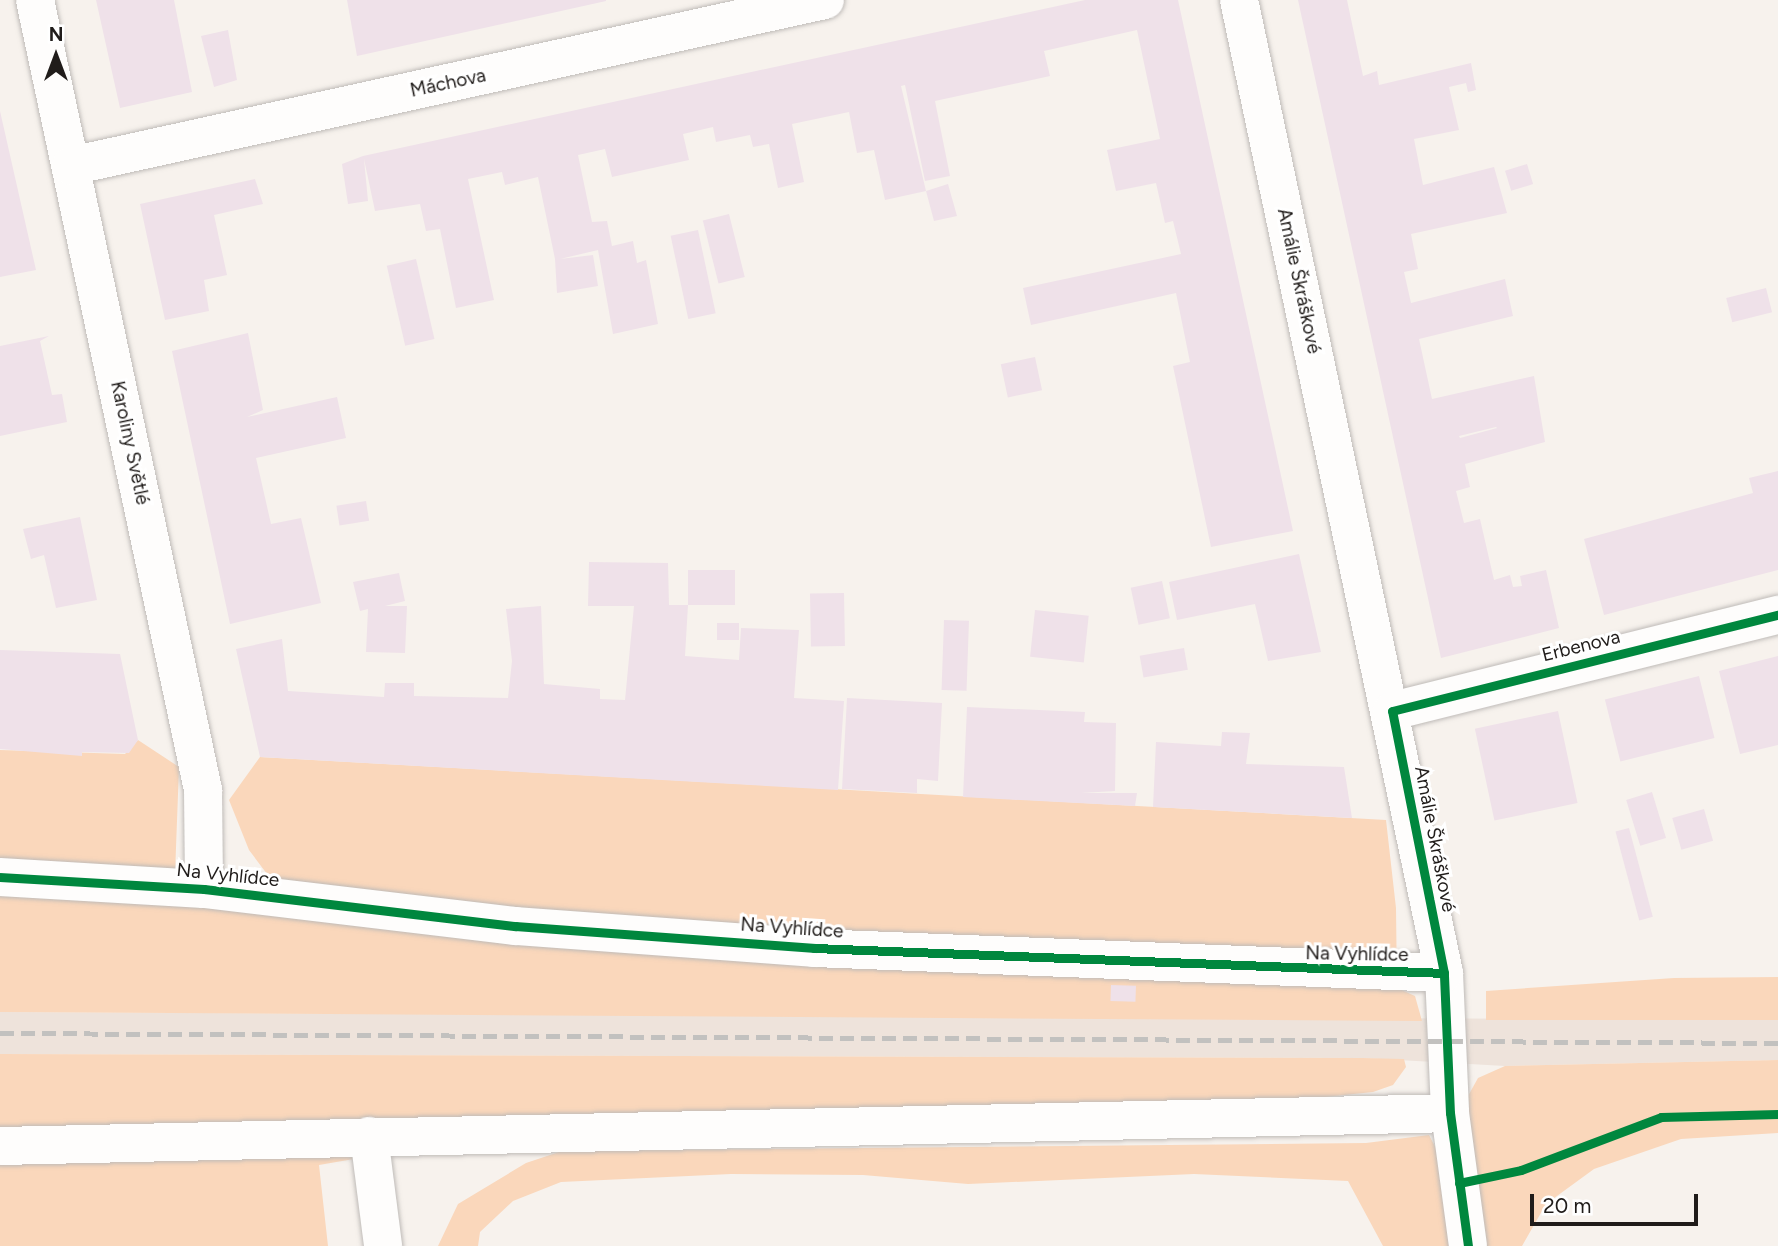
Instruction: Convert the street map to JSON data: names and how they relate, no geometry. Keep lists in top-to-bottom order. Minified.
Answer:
{"streets":{"street":["Máchova","Amálie Škráškové","Karoliny Světlé","Erbenova","Na Vyhlídce"]},"crossings":[["Máchova","Karoliny Světlé"],["Amálie Škráškové","Erbenova"],["Amálie Škráškové","Na Vyhlídce"],["Karoliny Světlé","Na Vyhlídce"]],"scale_bar":"20 m","north":"top"}
